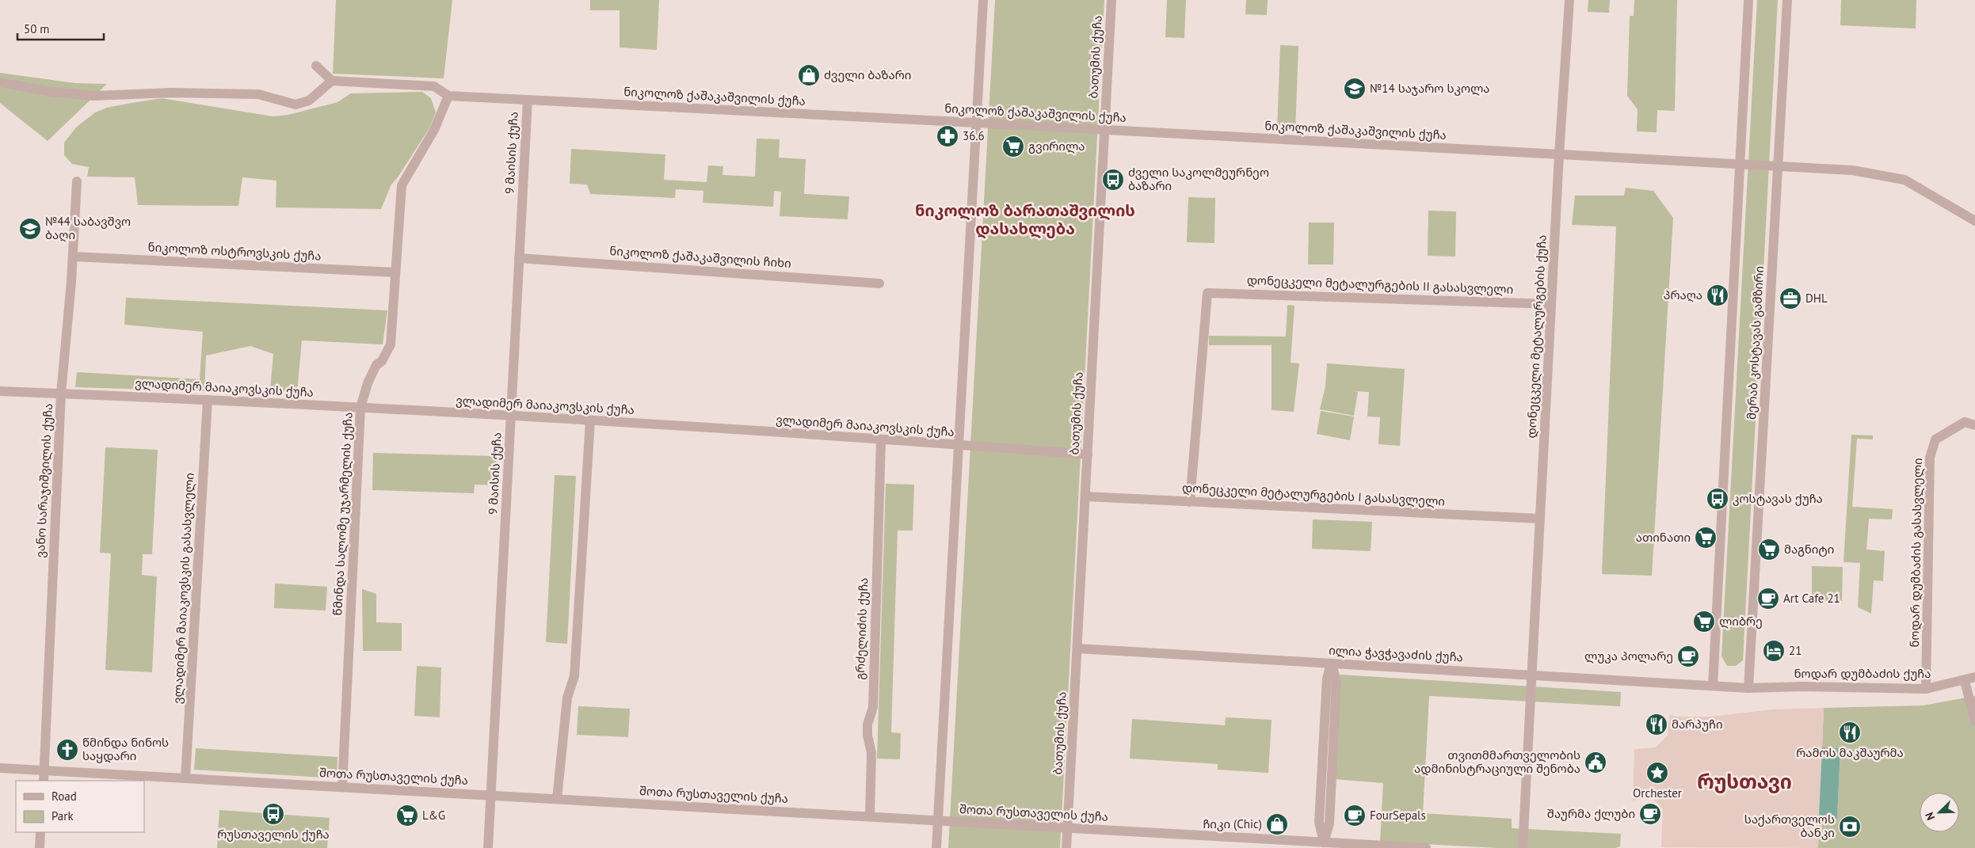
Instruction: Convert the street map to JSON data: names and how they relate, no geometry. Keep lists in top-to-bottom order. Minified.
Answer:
{"streets":{"street":["ბათუმის ქუჩა","ნიკოლოზ ქაშაკაშვილის ქუჩა","9 მაისის ქუჩა","ნიკოლოზ ოსტროვსკის ქუჩა","ნიკოლოზ ქაშაკაშვილის ჩიხი","დონეცკელი მეტალურგების II გასასვლელი","დონეცკელი მეტალურგების ქუჩა","მერაბ კოსტავას გამზირი","ვლადიმერ მაიაკოვსკის ქუჩა","ვანო სარაჯიშვილის ქუჩა","დონეცკელი მეტალურგების I გასასვლელი","წმინდა სალომე უჯარმელის ქუჩა","ნოდარ დუმბაძის გასასვლელი","ვლადიმერ მაიაკოვსკის გასასვლელი","გრძელიძის ქუჩა","ილია ჭავჭავაძის ქუჩა","ნოდარ დუმბაძის ქუჩა","შოთა რუსთაველის ქუჩა"]},"crossings":[["ბათუმის ქუჩა","ნიკოლოზ ქაშაკაშვილის ქუჩა"],["ბათუმის ქუჩა","ვლადიმერ მაიაკოვსკის ქუჩა"],["ბათუმის ქუჩა","დონეცკელი მეტალურგების I გასასვლელი"],["ბათუმის ქუჩა","ილია ჭავჭავაძის ქუჩა"],["ბათუმის ქუჩა","შოთა რუსთაველის ქუჩა"],["ნიკოლოზ ქაშაკაშვილის ქუჩა","9 მაისის ქუჩა"],["ნიკოლოზ ქაშაკაშვილის ქუჩა","დონეცკელი მეტალურგების ქუჩა"],["ნიკოლოზ ქაშაკაშვილის ქუჩა","მერაბ კოსტავას გამზირი"],["ნიკოლოზ ქაშაკაშვილის ქუჩა","წმინდა სალომე უჯარმელის ქუჩა"],["9 მაისის ქუჩა","ნიკოლოზ ქაშაკაშვილის ჩიხი"],["9 მაისის ქუჩა","ვლადიმერ მაიაკოვსკის ქუჩა"],["9 მაისის ქუჩა","შოთა რუსთაველის ქუჩა"],["ნიკოლოზ ოსტროვსკის ქუჩა","ვანო სარაჯიშვილის ქუჩა"],["ნიკოლოზ ოსტროვსკის ქუჩა","წმინდა სალომე უჯარმელის ქუჩა"],["დონეცკელი მეტალურგების II გასასვლელი","დონეცკელი მეტალურგების ქუჩა"],["დონეცკელი მეტალურგების II გასასვლელი","დონეცკელი მეტალურგების I გასასვლელი"],["დონეცკელი მეტალურგების ქუჩა","დონეცკელი მეტალურგების I გასასვლელი"],["დონეცკელი მეტალურგების ქუჩა","ილია ჭავჭავაძის ქუჩა"],["მერაბ კოსტავას გამზირი","ილია ჭავჭავაძის ქუჩა"],["მერაბ კოსტავას გამზირი","ნოდარ დუმბაძის ქუჩა"],["ვლადიმერ მაიაკოვსკის ქუჩა","ვანო სარაჯიშვილის ქუჩა"],["ვლადიმერ მაიაკოვსკის ქუჩა","წმინდა სალომე უჯარმელის ქუჩა"],["ვლადიმერ მაიაკოვსკის ქუჩა","ვლადიმერ მაიაკოვსკის გასასვლელი"],["ვლადიმერ მაიაკოვსკის ქუჩა","გრძელიძის ქუჩა"],["ვანო სარაჯიშვილის ქუჩა","შოთა რუსთაველის ქუჩა"],["წმინდა სალომე უჯარმელის ქუჩა","შოთა რუსთაველის ქუჩა"],["ნოდარ დუმბაძის გასასვლელი","ნოდარ დუმბაძის ქუჩა"],["ვლადიმერ მაიაკოვსკის გასასვლელი","შოთა რუსთაველის ქუჩა"],["გრძელიძის ქუჩა","შოთა რუსთაველის ქუჩა"],["ილია ჭავჭავაძის ქუჩა","ნოდარ დუმბაძის ქუჩა"]],"districts":["ნიკოლოზ ბარათაშვილის დასახლება","რუსთავი"],"places":{"shop":["ძველი ბაზარი","ჩიკი (Chic)"],"school or university":["№14 საჯარო სკოლა","№44 საბავშვო ბაღი"],"pharmacy":["36.6"],"supermarket":["გვირილა","ათინათი","მაგნიტი","ლიბრე","L&G"],"bus stop":["ძველი საკოლმეურნეო ბაზარი","კოსტავას ქუჩა","რუსთაველის ქუჩა"],"restaurant":["პრაღა","მარპუჩი","რამოს მაკშაურმა"],"office":["DHL"],"cafe":["Art Cafe 21","ლუკა პოლარე","შაურმა ქლუბი","FourSepals"],"hotel":["21"],"church":["წმინდა ნინოს საყდარი"],"public building":["თვითმმართველობის ადმინისტრაციული შენობა"],"place":["Orchester"],"bank":["საქართველოს ბანკი"]},"legend":["Road","Park"],"scale_bar":"50 m","north":"bottom left"}
